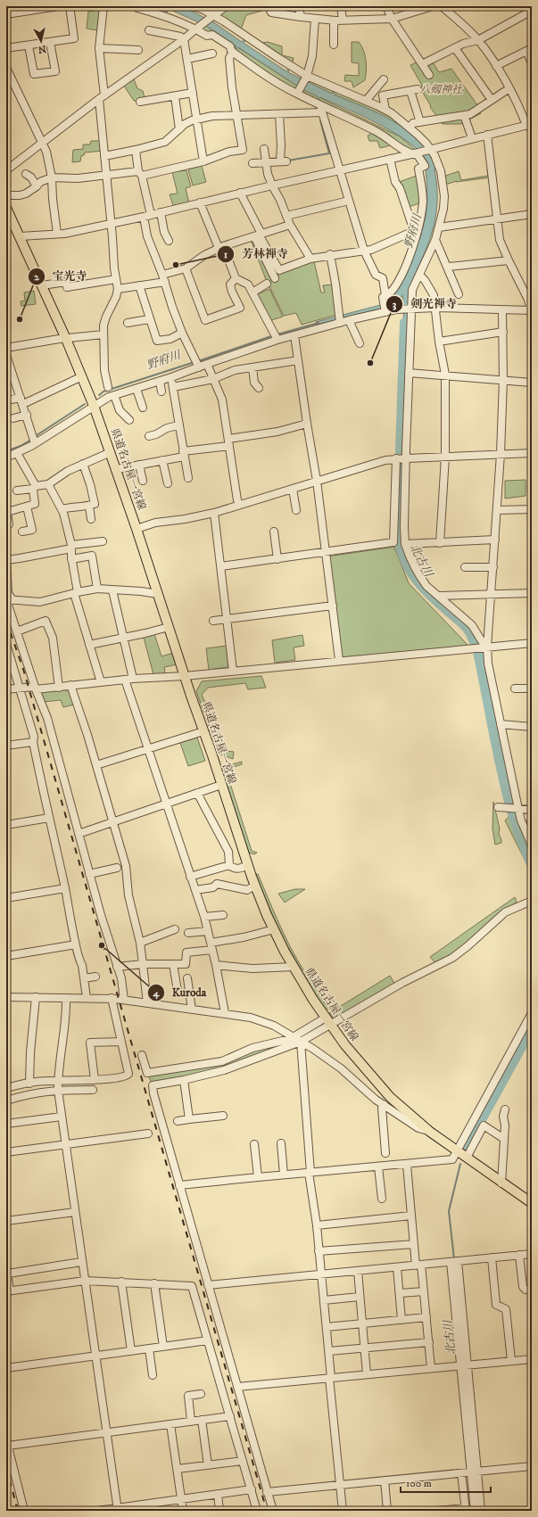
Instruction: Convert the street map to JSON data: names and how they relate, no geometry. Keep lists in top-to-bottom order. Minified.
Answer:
{"streets":{"main road":["県道名古屋一宮線"]},"water":["野府川","北古川"],"parks":["八剱神社"],"places":["芳林禅寺","宝光寺","剣光禅寺","Kuroda"],"scale_bar":"100 m","north":"bottom"}
